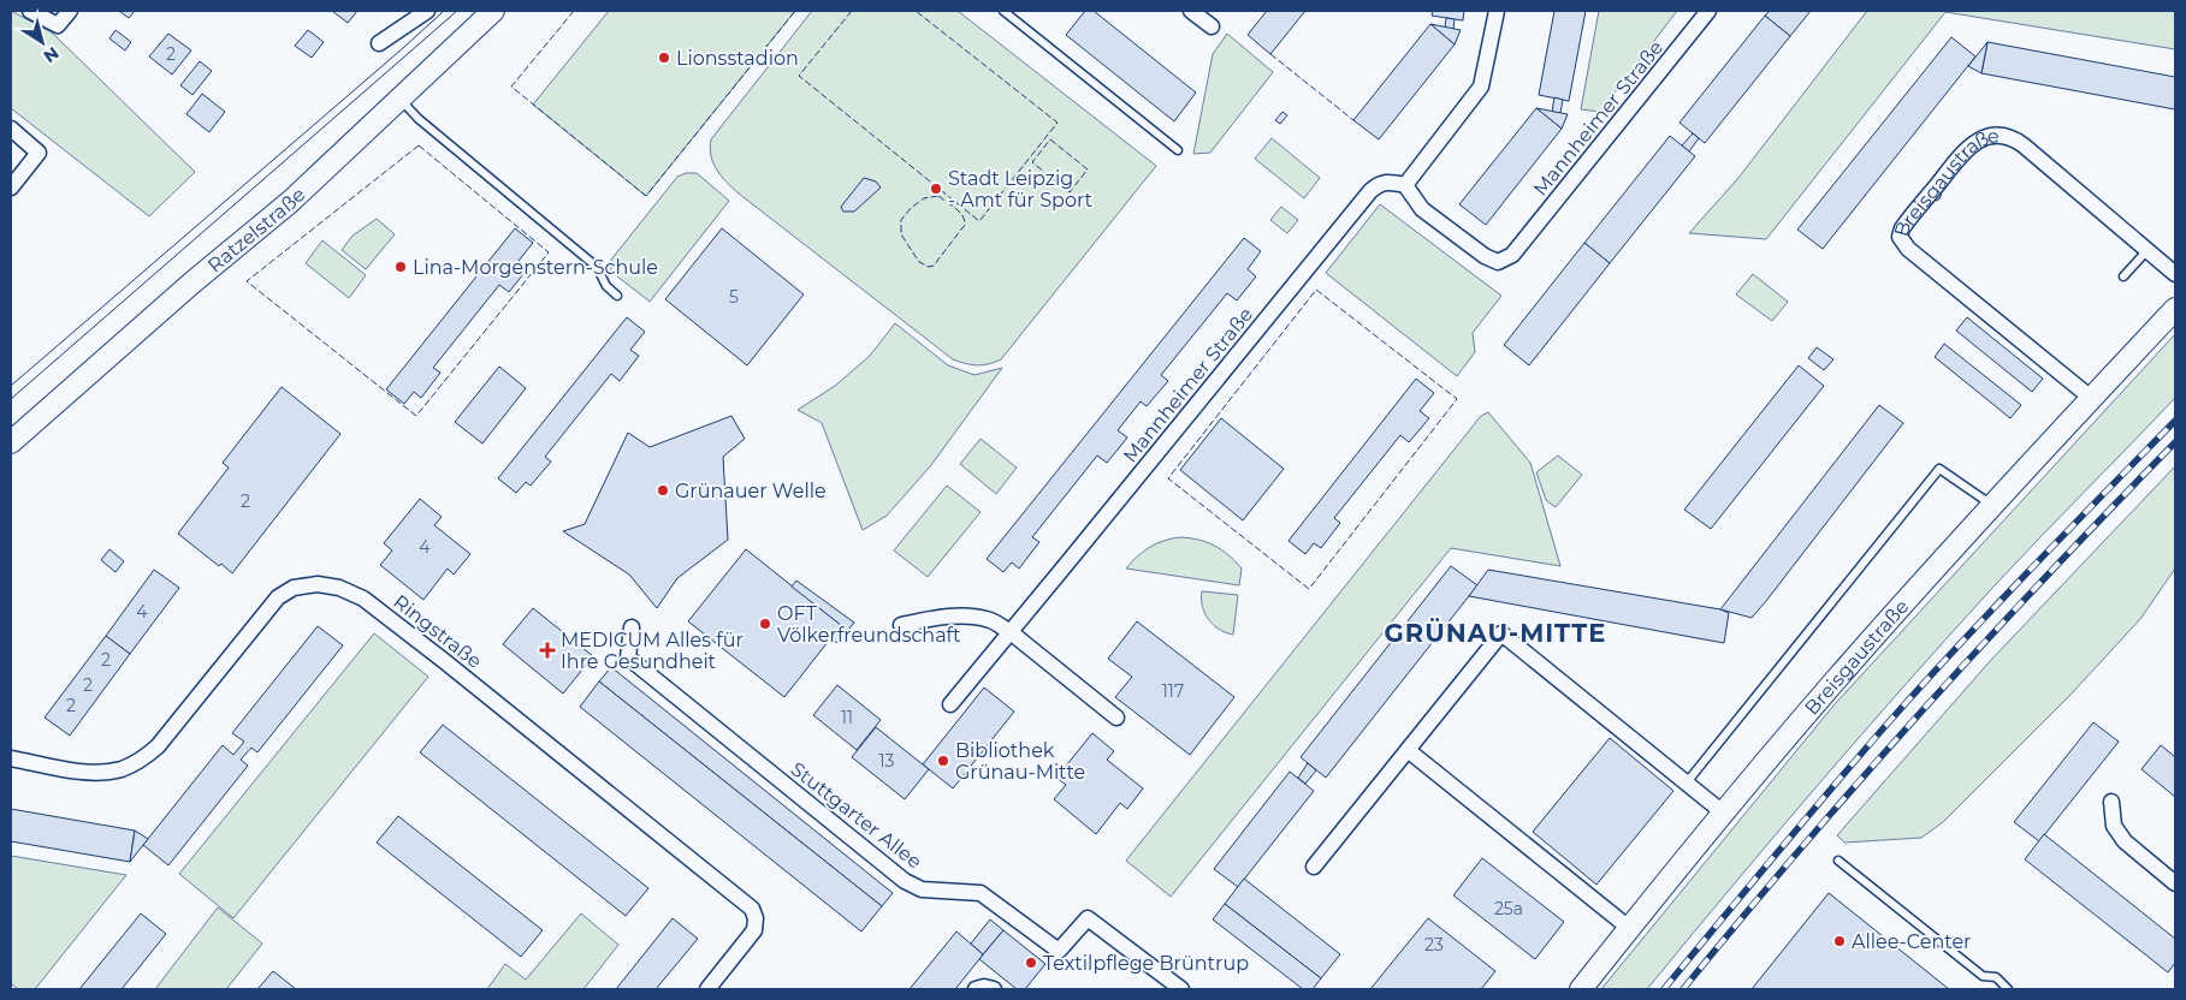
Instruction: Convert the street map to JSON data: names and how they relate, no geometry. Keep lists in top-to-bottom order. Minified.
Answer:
{"streets":{"street":["Mannheimer Straße","Breisgaustraße","Ratzelstraße","Ringstraße","Stuttgarter Allee"]},"districts":["GRÜNAU-MITTE"],"places":{"other":["Lionsstadion","Stadt Leipzig - Amt für Sport","Lina-Morgenstern-Schule","Grünauer Welle","OFT Völkerfreundschaft","Bibliothek Grünau-Mitte","Allee-Center","Textilpflege Brüntrup"],"health":["MEDICUM Alles für Ihre Gesundheit"]},"house_numbers":["2","5","2","4","4","2","2","117","2","11","13","25a","23"],"north":"bottom right"}
